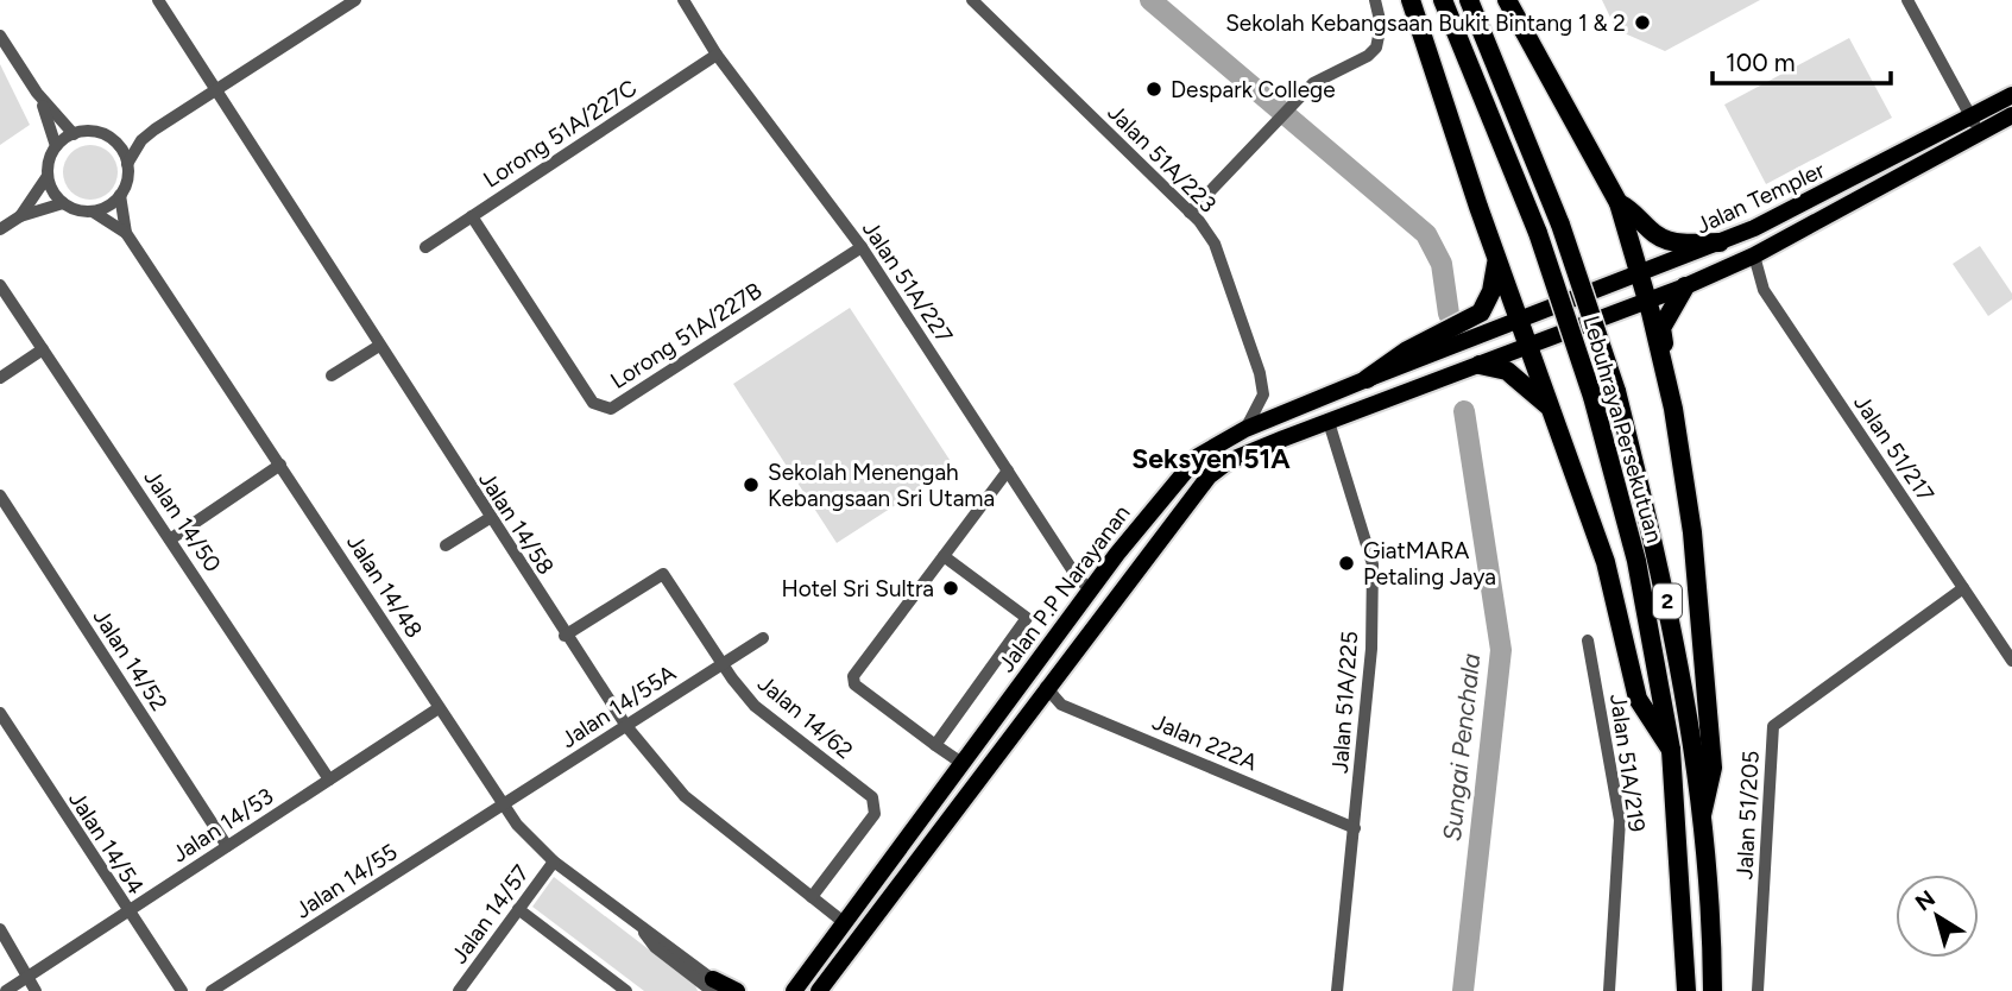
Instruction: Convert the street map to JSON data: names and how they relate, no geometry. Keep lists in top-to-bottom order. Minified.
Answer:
{"streets":{"highway":["Lebuhraya Persekutuan","2"],"main road":["Jalan Templer","Jalan P.P Narayanan"],"street":["Lorong 51A/227C","Jalan 51A/223","Jalan 51A/227","Lorong 51A/227B","Jalan 51/217","Jalan 14/50","Jalan 14/58","Jalan 14/48","Jalan 14/52","Jalan 51A/225","Jalan 14/55A","Jalan 14/62","Jalan 222A","Jalan 51A/219","Jalan 51/205","Jalan 14/53","Jalan 14/54","Jalan 14/55","Jalan 14/57"]},"crossings":[["Lorong 51A/227C","Jalan 51A/227"],["Lorong 51A/227C","Lorong 51A/227B"],["Jalan 51A/223","Jalan P.P Narayanan"],["Jalan Templer","Jalan 51/217"],["Jalan Templer","Jalan P.P Narayanan"],["Jalan 51A/227","Lorong 51A/227B"],["Jalan 51A/227","Jalan P.P Narayanan"],["Jalan 51/217","Jalan 51/205"],["Jalan 14/50","Jalan 14/53"],["Jalan 14/58","Jalan P.P Narayanan"],["Jalan 14/58","Jalan 14/55A"],["Jalan 14/58","Jalan 14/62"],["Jalan 14/48","Jalan 14/55A"],["Jalan 14/48","Jalan 14/53"],["Jalan 14/48","Jalan 14/55"],["Jalan 14/48","Jalan 14/57"],["Jalan P.P Narayanan","Jalan 51A/225"],["Jalan P.P Narayanan","Jalan 222A"],["Jalan 14/52","Jalan 14/53"],["Jalan 51A/225","Jalan 222A"],["Jalan 14/55A","Jalan 14/62"],["Jalan 14/55A","Jalan 14/55"],["Jalan 14/53","Jalan 14/54"]],"districts":["Seksyen 51A"],"water":["Sungai Penchala"],"places":["Sekolah Kebangsaan Bukit Bintang 1 & 2","Despark College","Sekolah Menengah Kebangsaan Sri Utama","GiatMARA Petaling Jaya","Hotel Sri Sultra"],"scale_bar":"100 m","north":"top left"}
